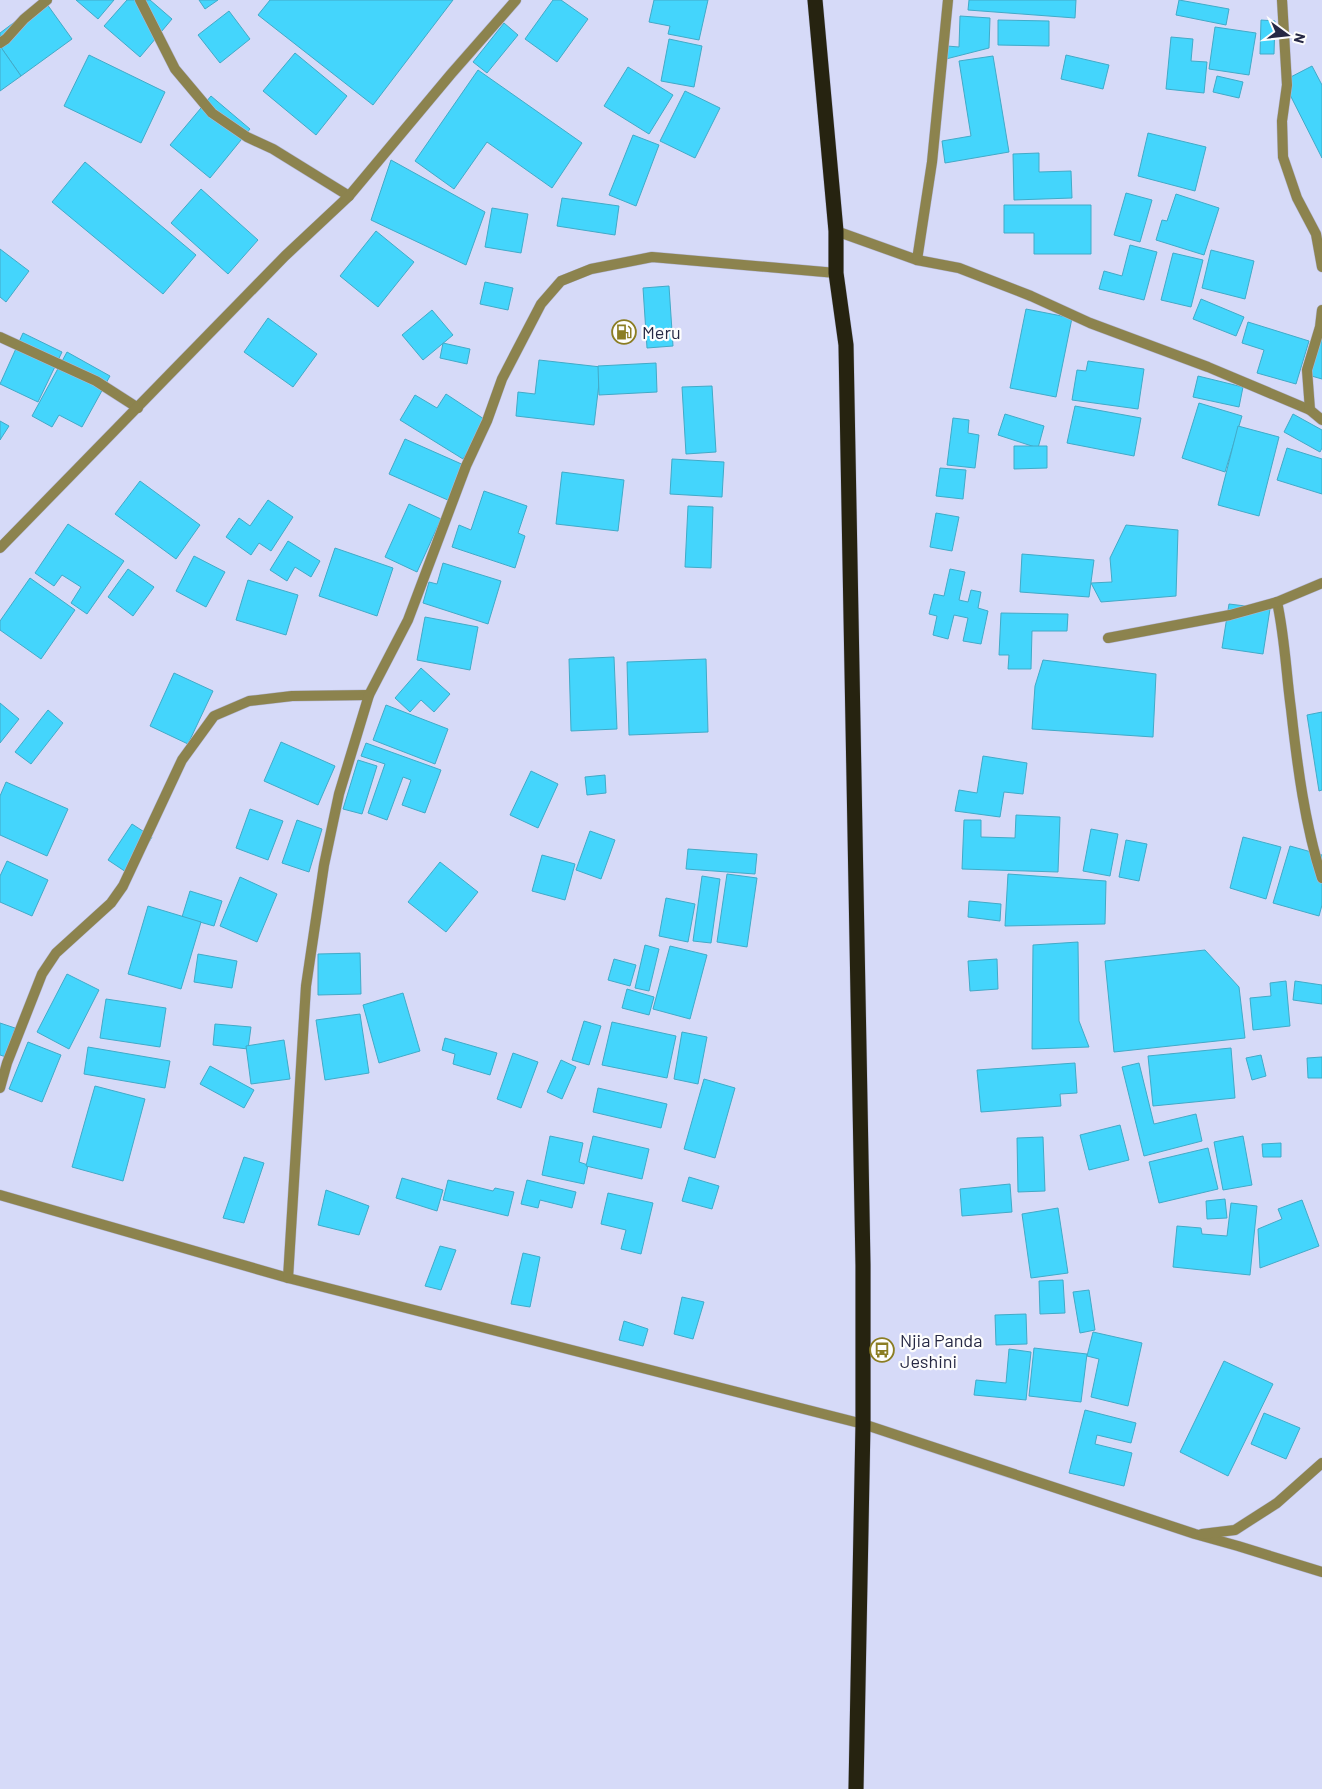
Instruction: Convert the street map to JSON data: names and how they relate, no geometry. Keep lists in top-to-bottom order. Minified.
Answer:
{"places":{"fuel station":["Meru"],"bus stop":["Njia Panda Jeshini"]},"north":"right"}
